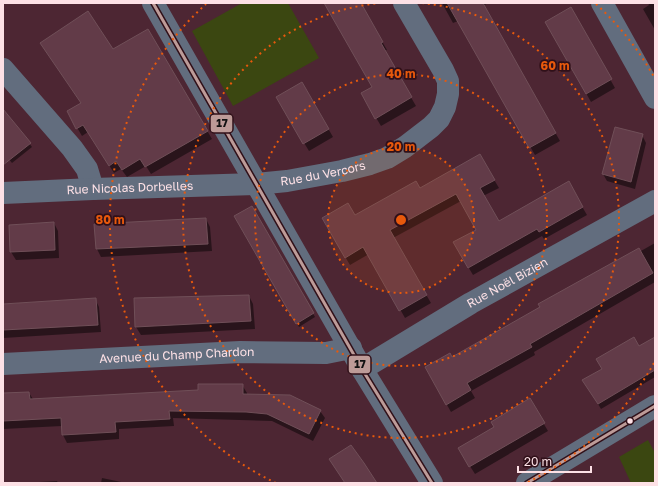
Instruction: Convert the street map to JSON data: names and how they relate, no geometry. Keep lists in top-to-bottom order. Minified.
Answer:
{"streets":{"street":["Rue du Vercors","Rue Nicolas Dorbelles","Rue Noël Bizien","Avenue du Champ Chardon"]},"crossings":[["Rue du Vercors","Rue Nicolas Dorbelles"]],"lines":["transit line 17"],"scale_bar":"20 m","rings":["60 m","40 m","20 m","80 m"]}
